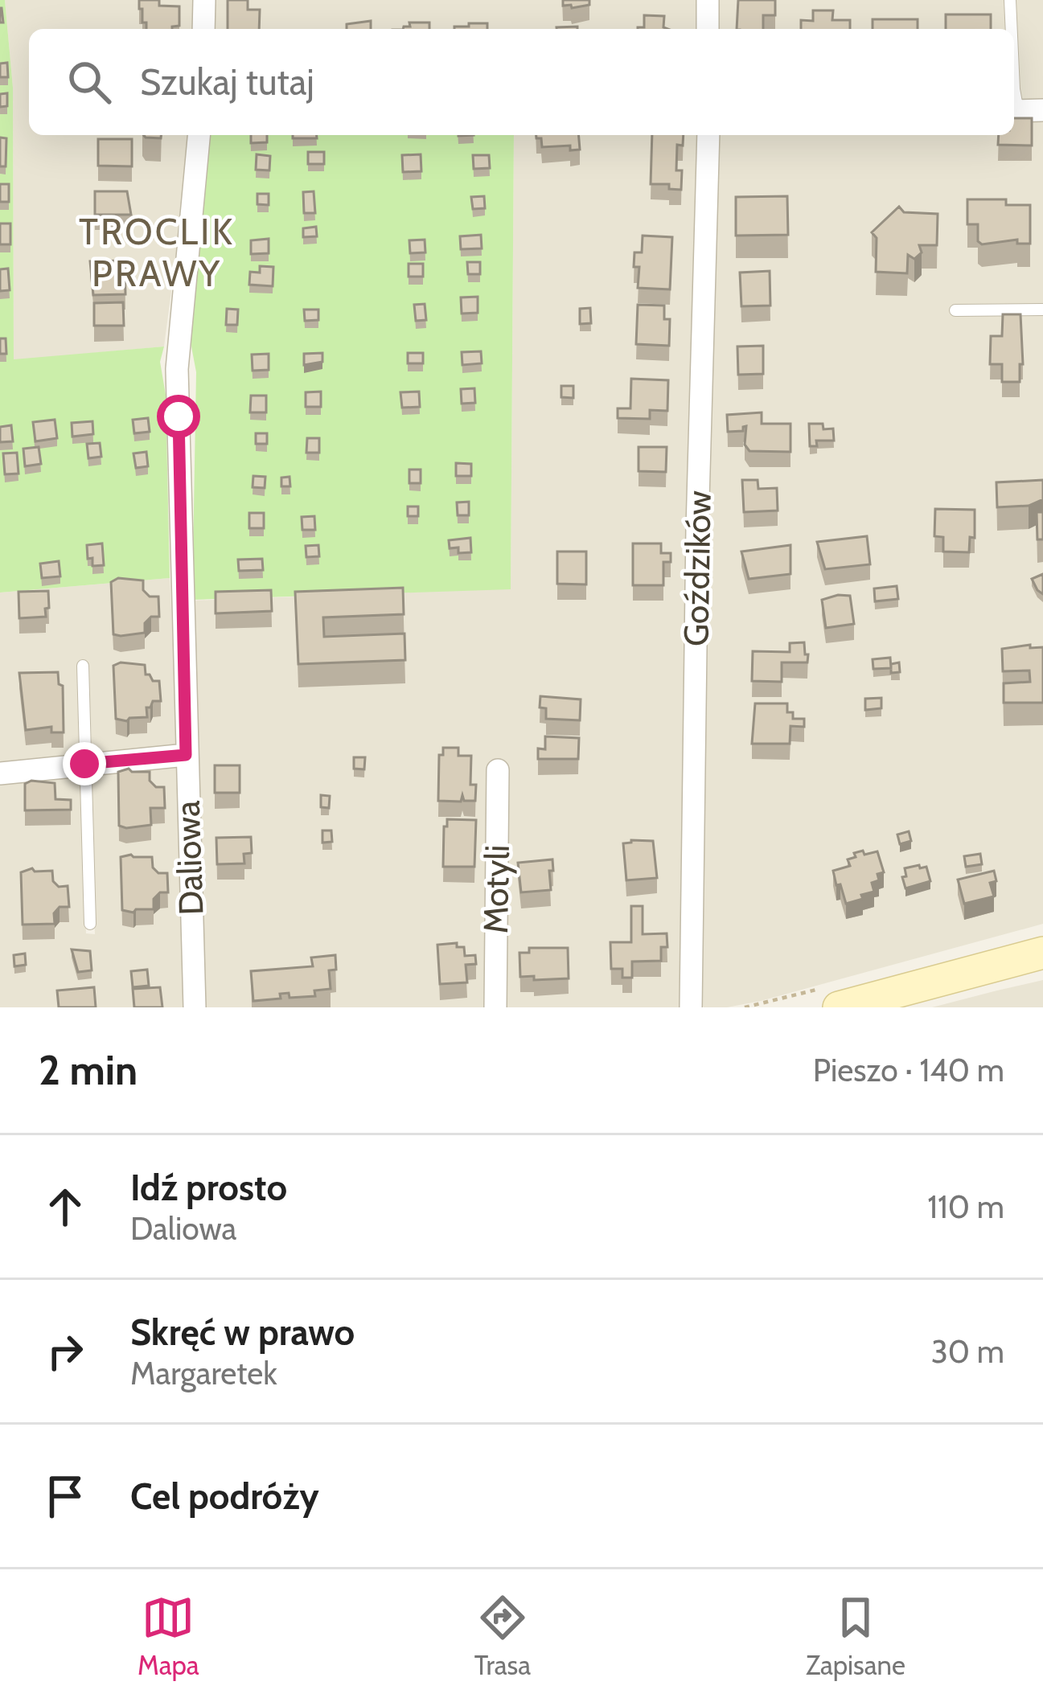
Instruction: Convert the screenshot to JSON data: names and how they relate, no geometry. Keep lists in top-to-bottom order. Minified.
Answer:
{"streets":{"street":["Goździków","Daliowa","Motyli"]},"districts":["TROCLIK PRAWY"],"page":{"search":"Szukaj tutaj","heading":["2 min","Pieszo · 140 m"],"list":[["Idź prosto","Daliowa","110 m"],["Skręć w prawo","Margaretek","30 m"],"Cel podróży"],"nav":["Mapa","Trasa","Zapisane"]}}
